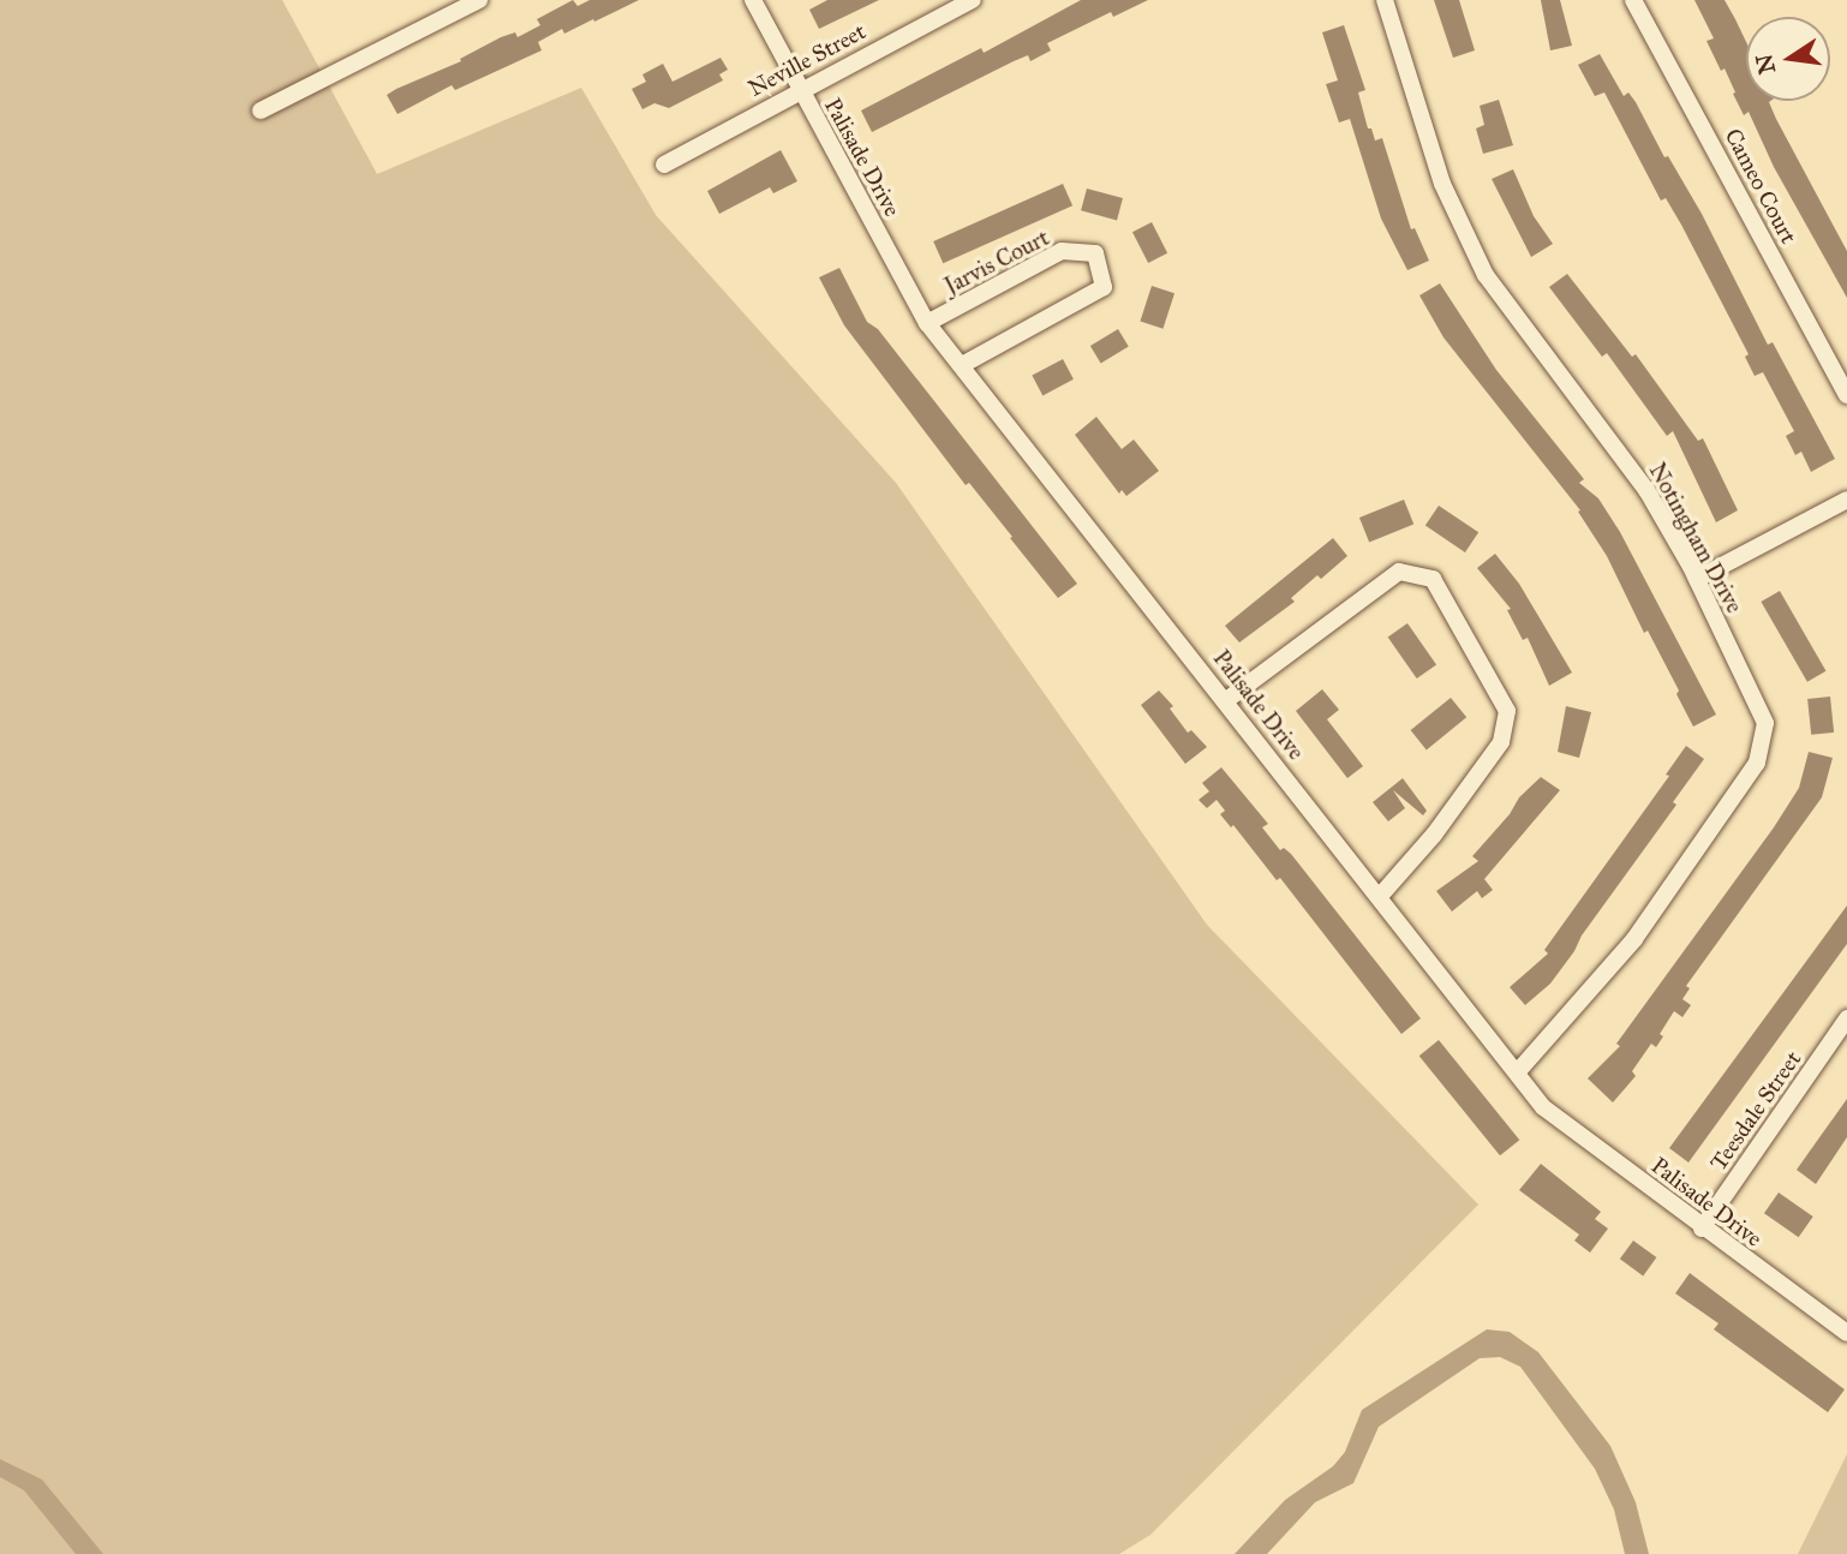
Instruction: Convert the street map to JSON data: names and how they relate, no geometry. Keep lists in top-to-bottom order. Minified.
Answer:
{"streets":{"street":["Neville Street","Palisade Drive","Cameo Court","Jarvis Court","Notingham Drive","Teesdale Street"]},"crossings":[["Neville Street","Palisade Drive"],["Palisade Drive","Jarvis Court"],["Palisade Drive","Notingham Drive"],["Palisade Drive","Teesdale Street"]],"north":"left"}
